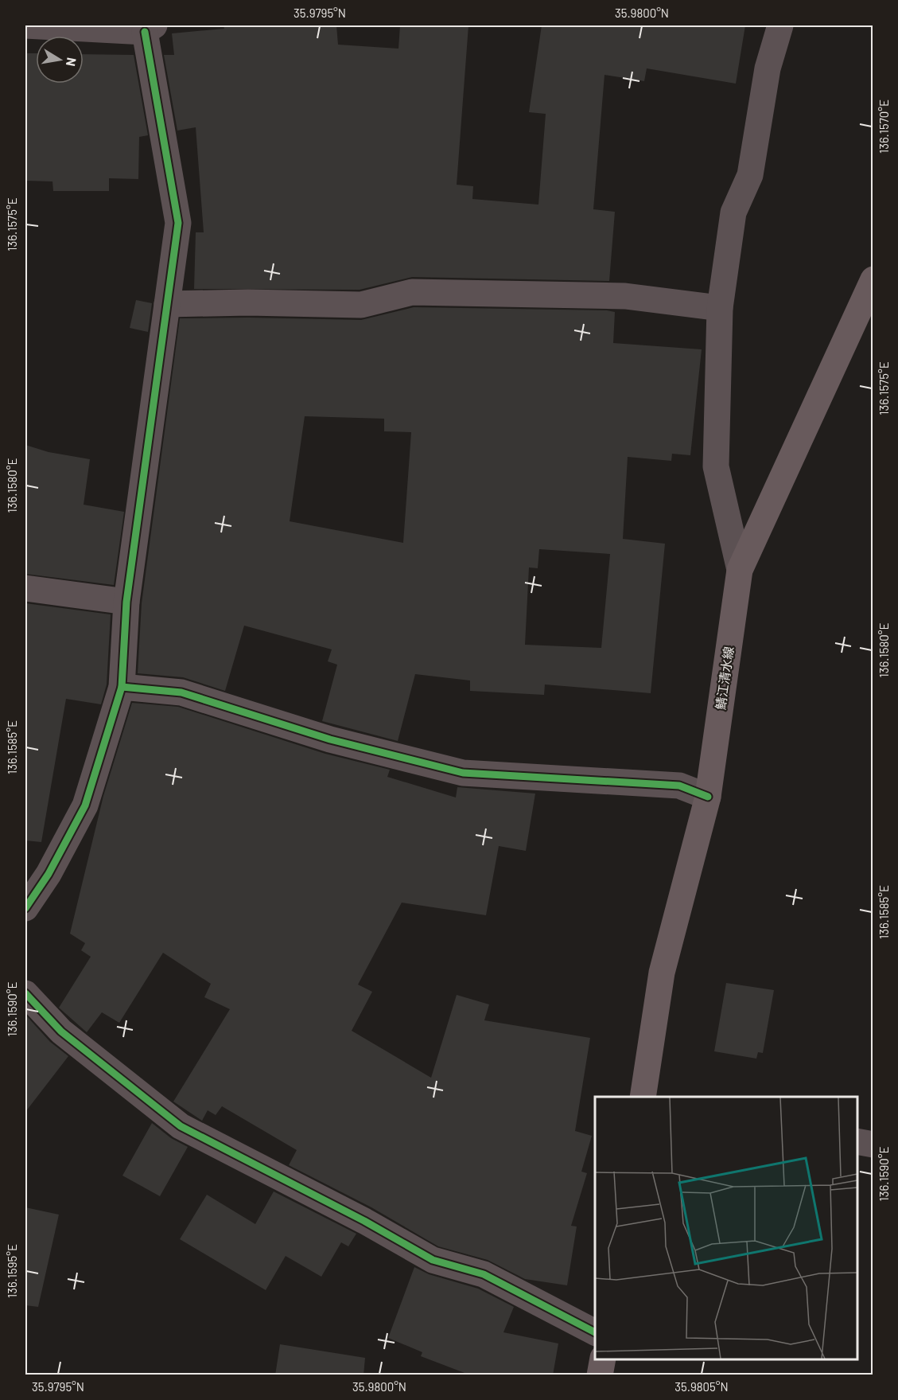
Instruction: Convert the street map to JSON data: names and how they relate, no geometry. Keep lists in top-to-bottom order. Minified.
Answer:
{"streets":{"main road":["鯖江清水線"]},"north":"right","coordinates":["35.9795°N","35.9800°N","136.1570°E","136.1575°E","136.1580°E","136.1585°E","136.1590°E","136.1595°E","35.9805°N"]}
